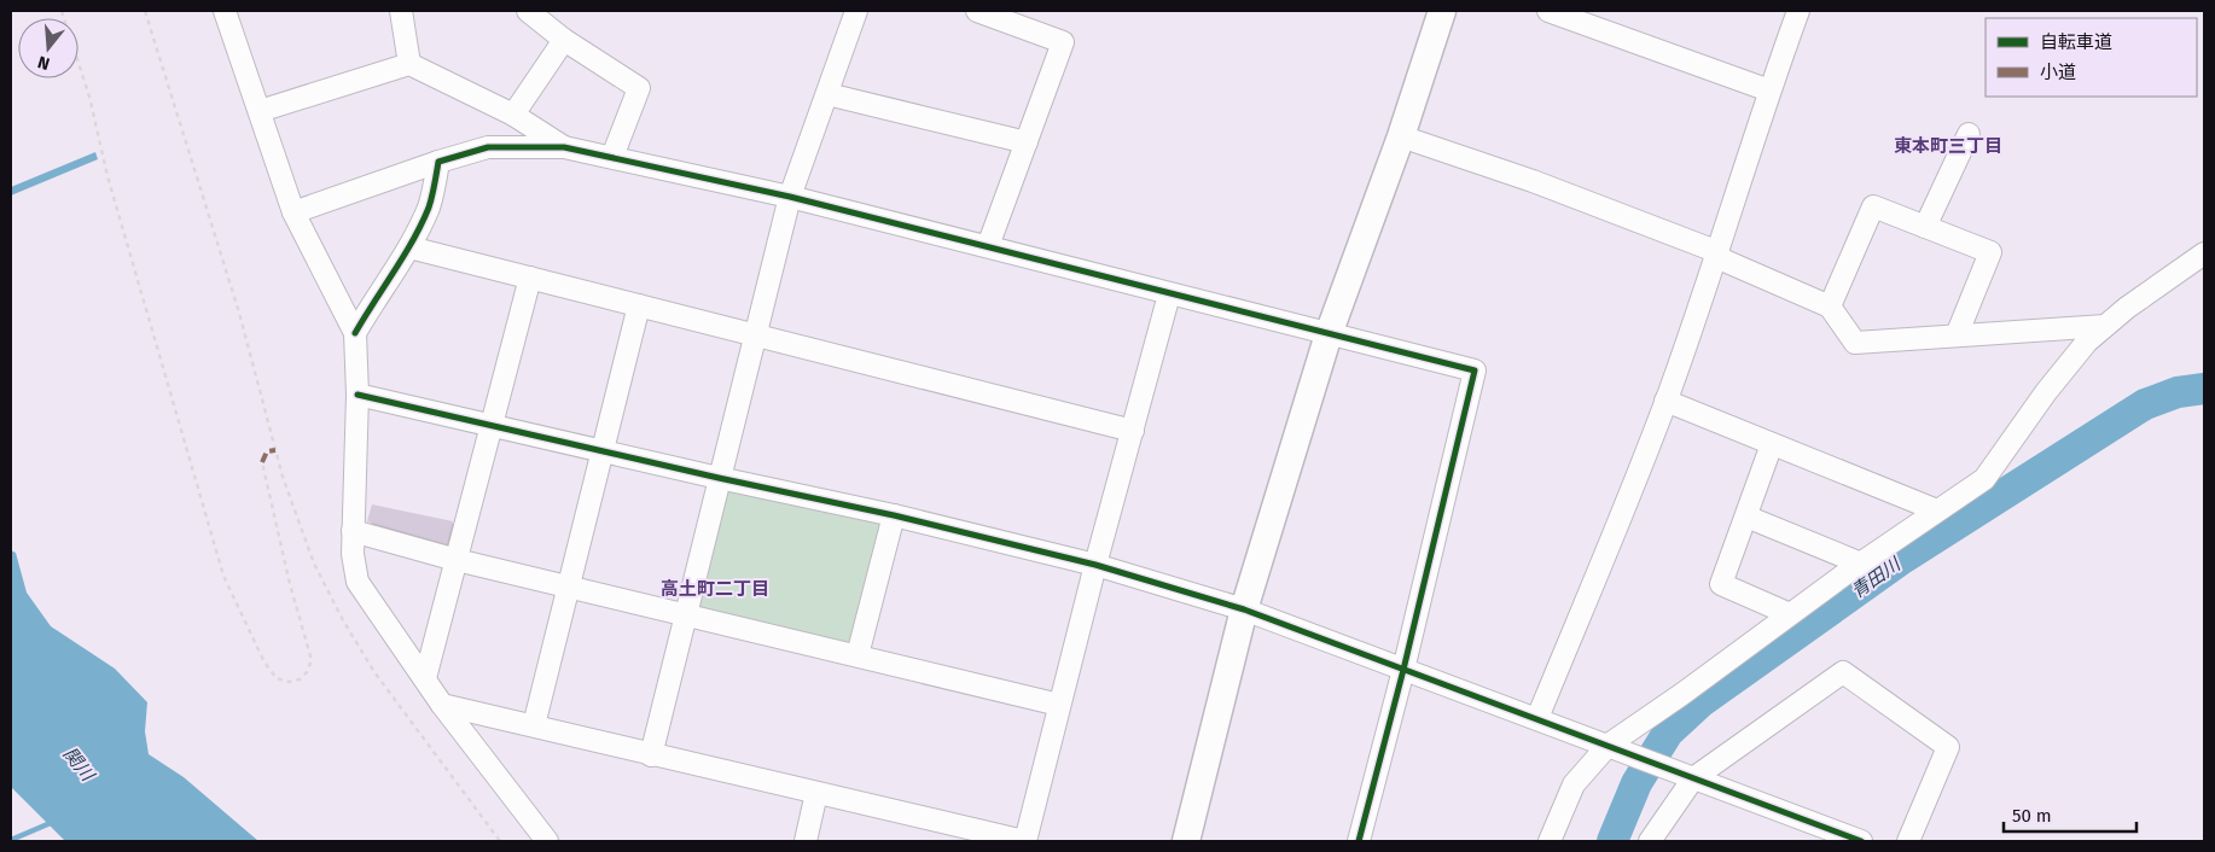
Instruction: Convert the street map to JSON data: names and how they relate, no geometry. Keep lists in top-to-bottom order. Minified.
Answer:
{"districts":["東本町三丁目","高土町二丁目"],"water":["青田川","関川"],"legend":["自転車道","小道"],"scale_bar":"50 m","north":"bottom"}
